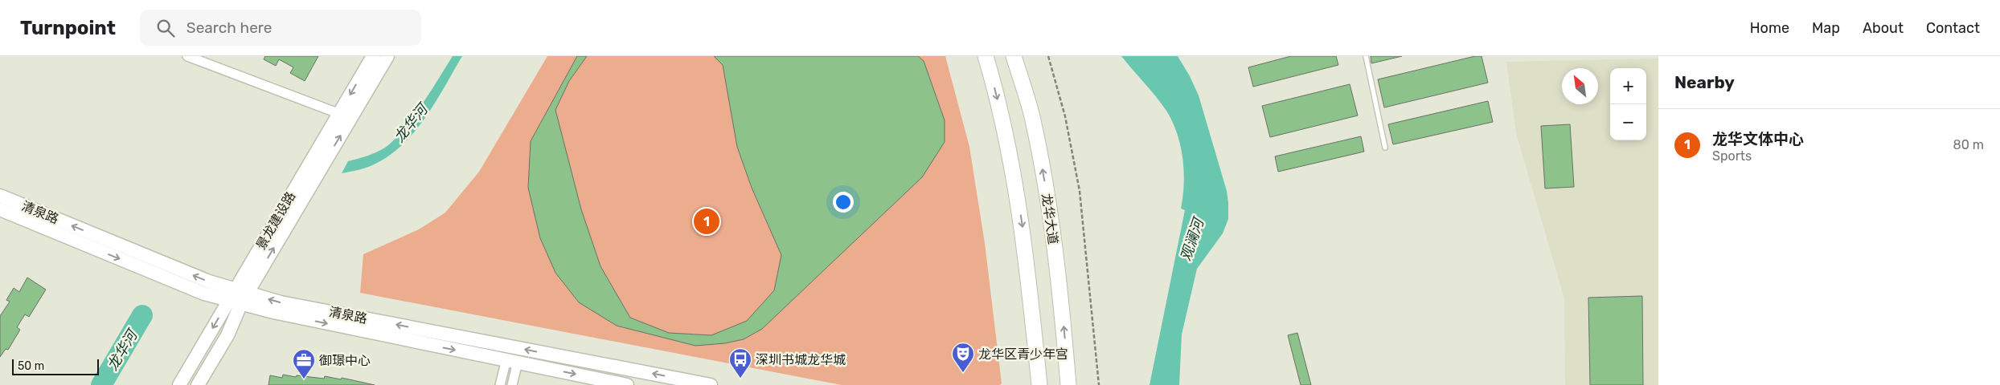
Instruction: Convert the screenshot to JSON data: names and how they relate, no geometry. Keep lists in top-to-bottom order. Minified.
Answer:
{"streets":{"main road":["清泉路","龙华大道","景龙建设路"]},"crossings":[["清泉路","景龙建设路"]],"water":["龙华河","观澜河"],"places":{"theatre":["龙华区青少年宫"],"bus stop":["深圳书城龙华城"],"office":["御璟中心"]},"scale_bar":"50 m","north":"top left","page":{"header":"Turnpoint","search":"Search here","nav":["Home","Map","About","Contact"],"heading":"Nearby","map_buttons":["+","−"],"list":[{"mark":"1","name":"龙华文体中心","note":"Sports","value":"80 m"}],"pins":"1","scale":"50 m"}}
